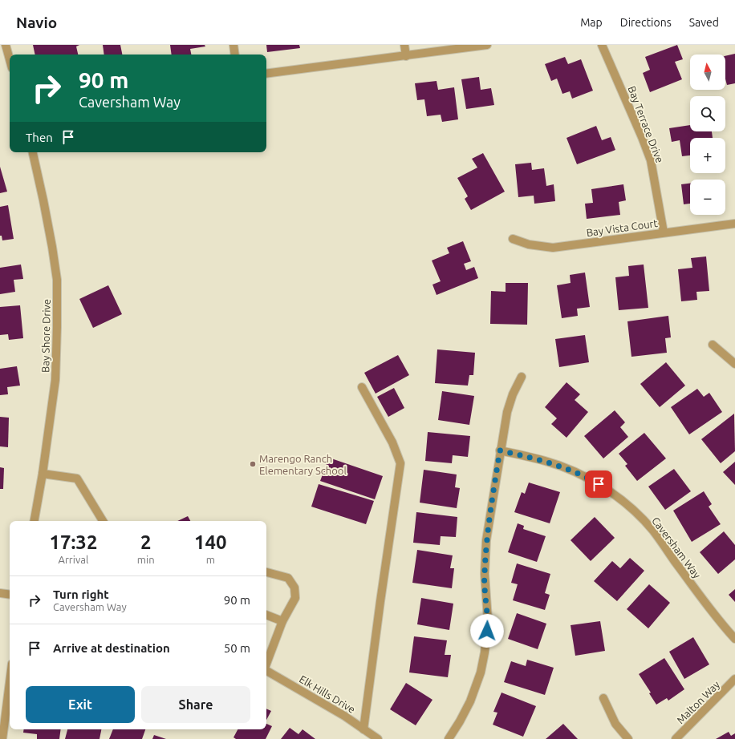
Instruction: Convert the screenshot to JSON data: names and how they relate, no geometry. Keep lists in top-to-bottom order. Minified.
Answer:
{"streets":{"street":["Bay Terrace Drive","Bay Vista Court","Bay Shore Drive","Caversham Way","Elk Hills Drive","Malton Way"]},"crossings":[["Bay Terrace Drive","Bay Vista Court"]],"places":["Marengo Ranch Elementary School"],"north":"top","page":{"header":"Navio","nav":["Map","Directions","Saved"],"map_buttons":["+","−"],"turn":["90 m","Caversham Way"],"then":"Then","eta":["17:32","Arrival","2","min","140","m"],"list":[{"name":"Turn right","note":"Caversham Way","value":"90 m"},{"name":"Arrive at destination","value":"50 m"}],"buttons":["Exit","Share"]}}
